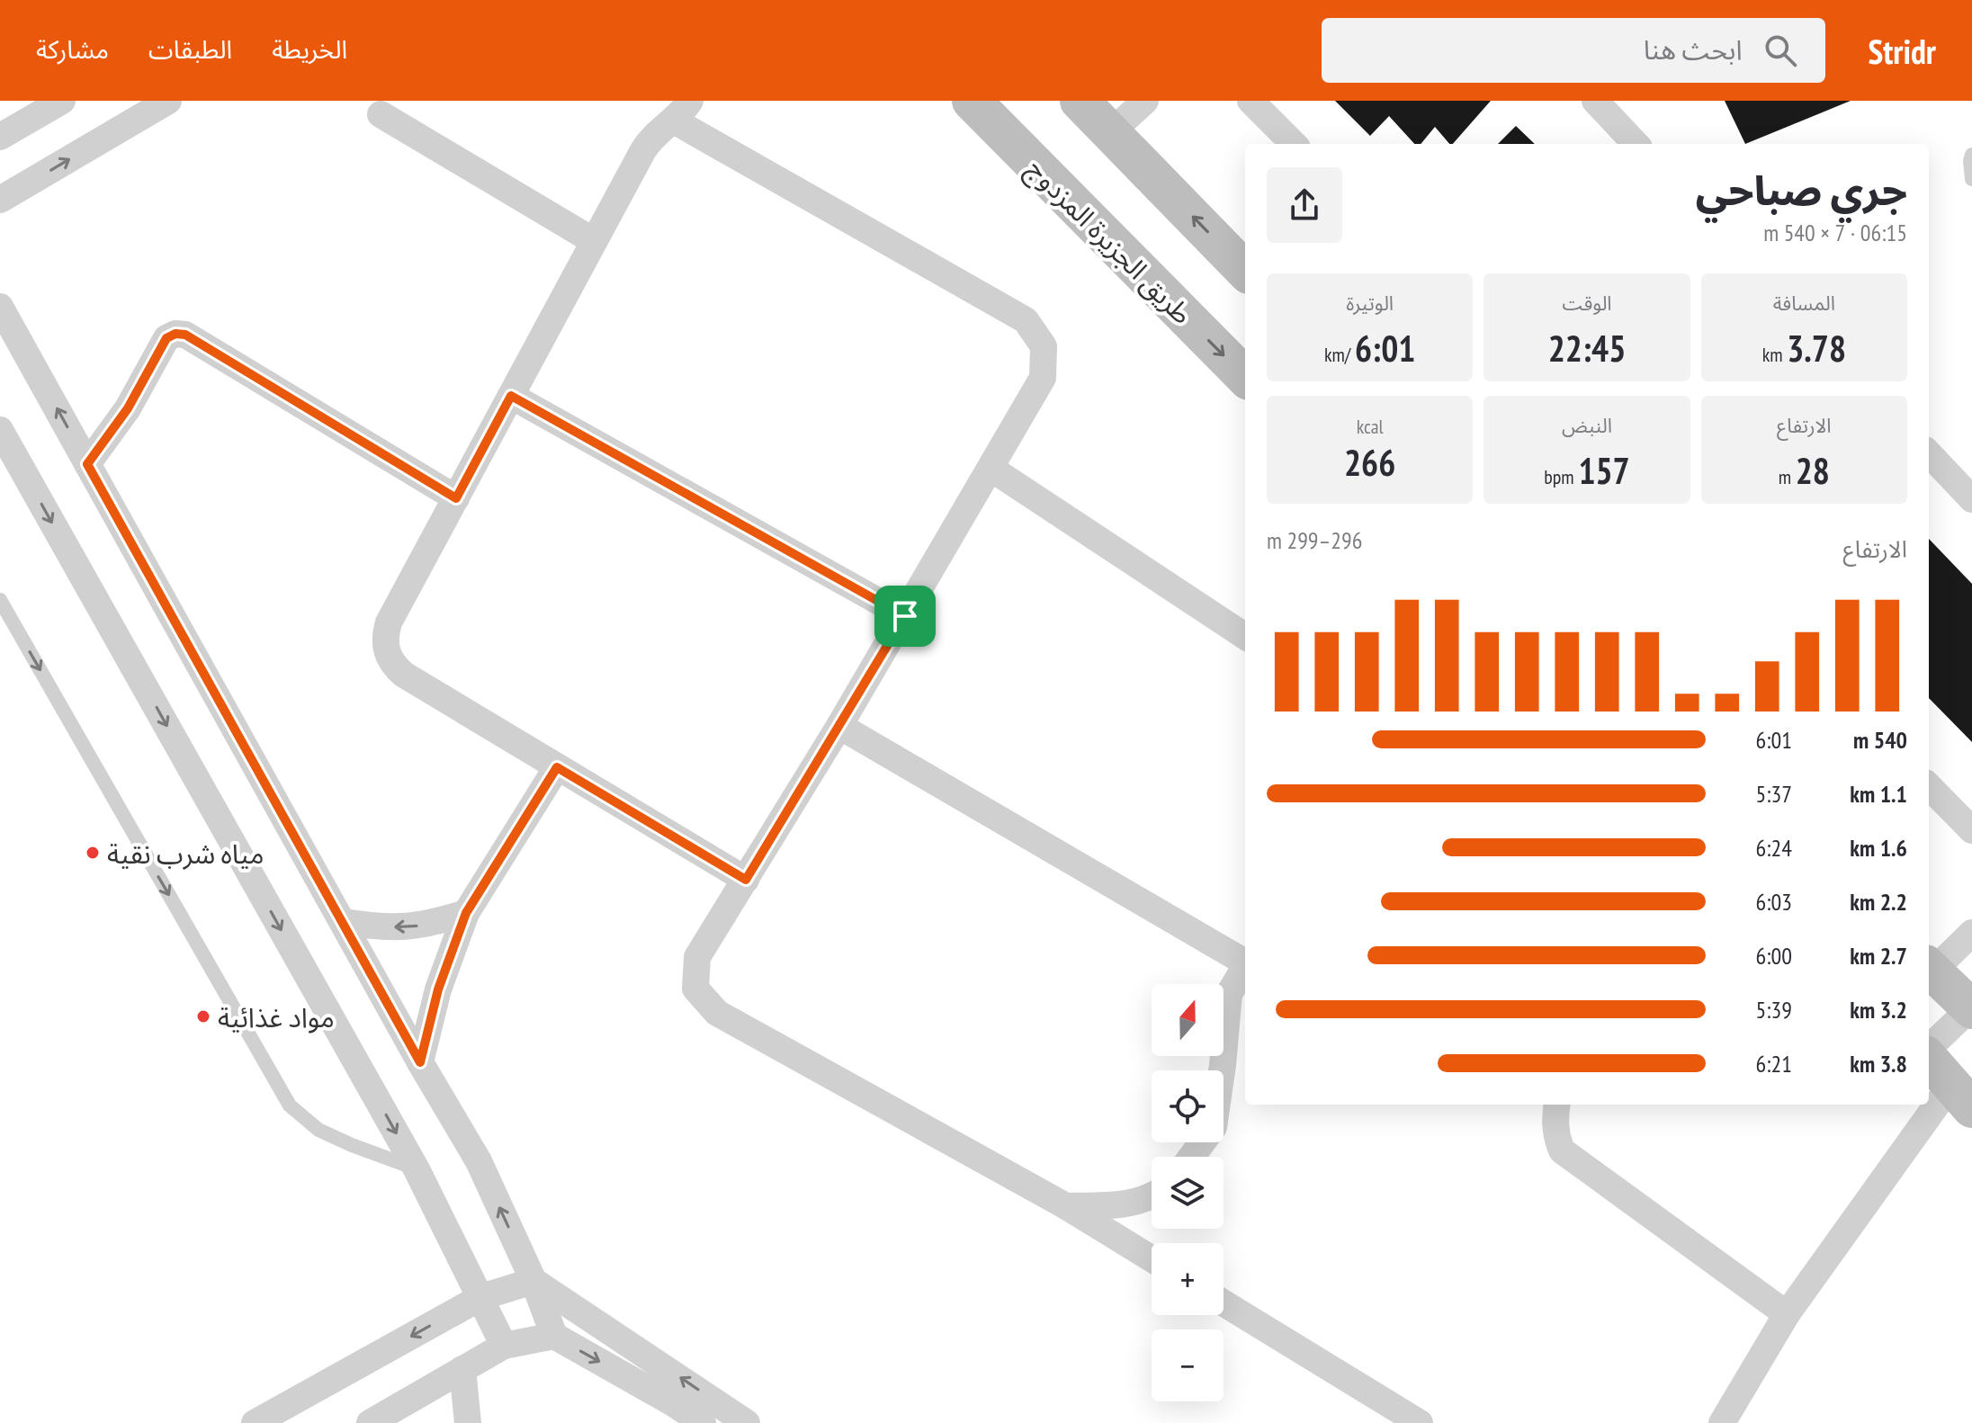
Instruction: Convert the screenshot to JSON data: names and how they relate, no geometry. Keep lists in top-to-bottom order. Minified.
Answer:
{"streets":{"main road":["طريق الجزيرة المزدوج"]},"places":["مياه شرب نقية","مواد غذائية"],"north":"top","page":{"header":"Stridr","search":"ابحث هنا","nav":["الخريطة","الطبقات","مشاركة"],"heading":["جري صباحي","06:15 · 7 × 540 m"],"stats":[["المسافة","3.78 km"],["الوقت","22:45"],["الوتيرة","6:01 /km"],["الارتفاع","28 m"],["النبض","157 bpm"],["kcal","266"]],"chart":["الارتفاع","296–299 m"],"list":[{"name":"540 m","note":"6:01"},{"name":"1.1 km","note":"5:37"},{"name":"1.6 km","note":"6:24"},{"name":"2.2 km","note":"6:03"},{"name":"2.7 km","note":"6:00"},{"name":"3.2 km","note":"5:39"},{"name":"3.8 km","note":"6:21"}],"map_buttons":["+","−"]}}
